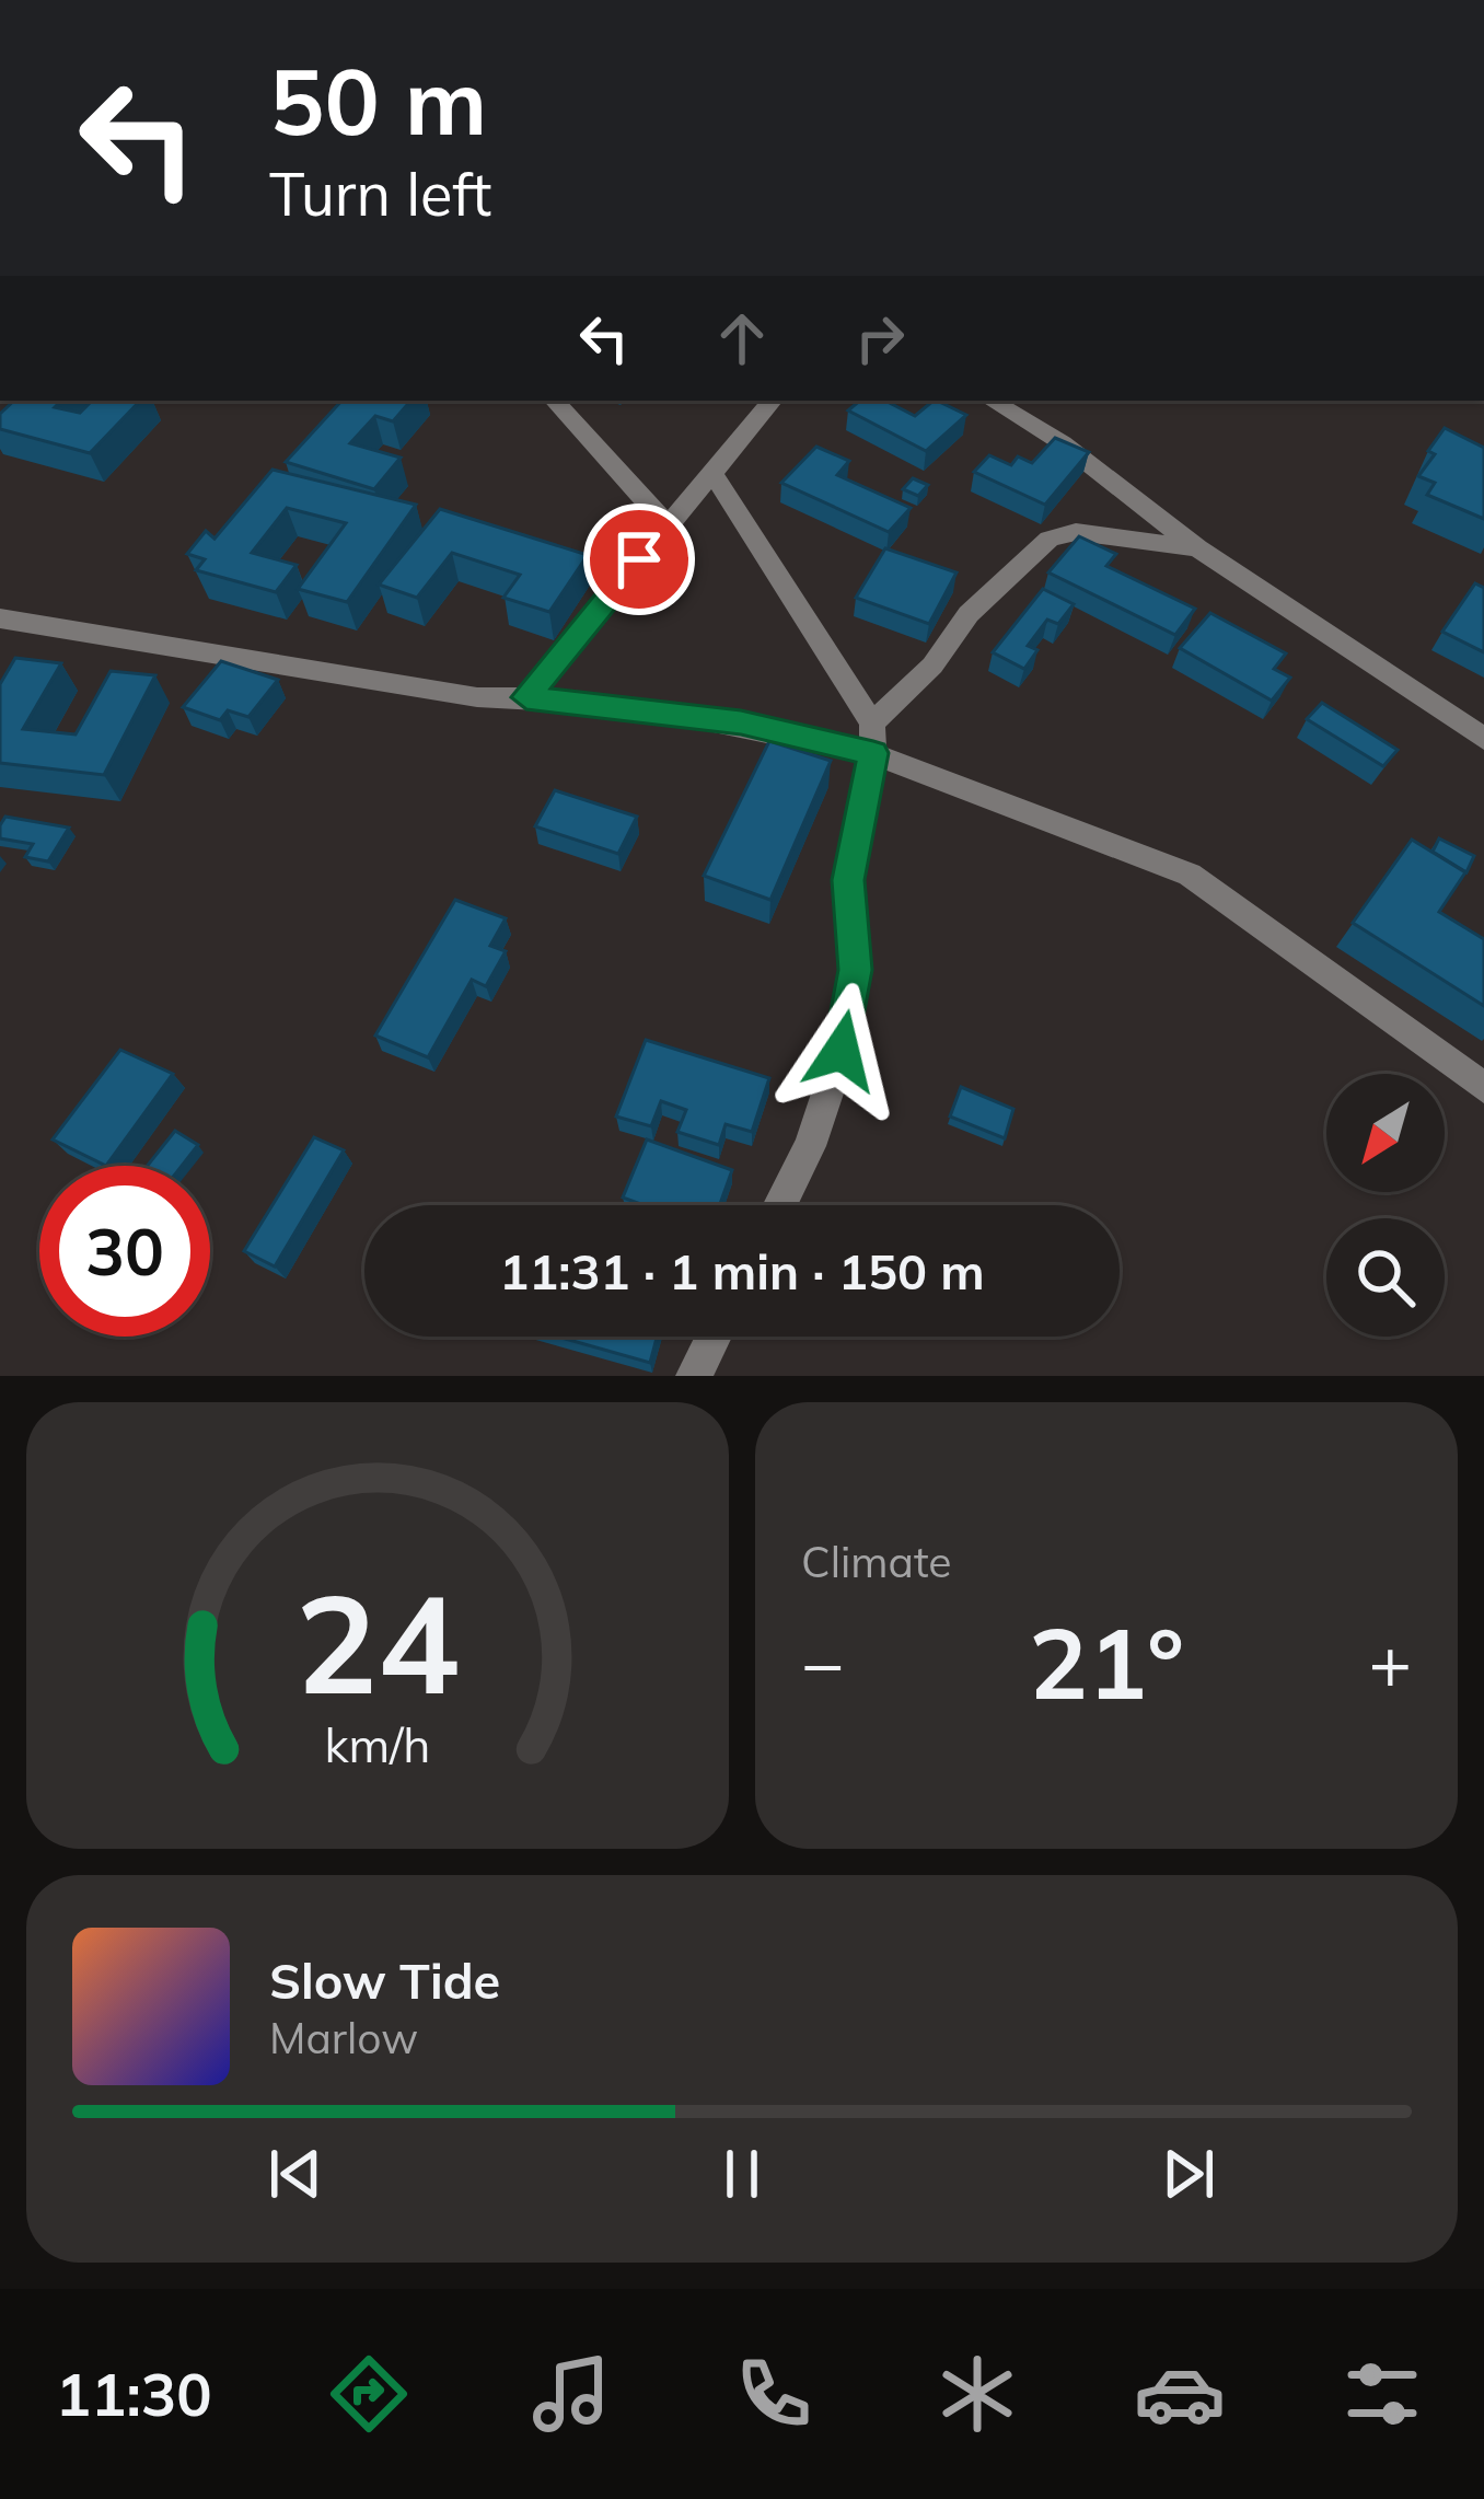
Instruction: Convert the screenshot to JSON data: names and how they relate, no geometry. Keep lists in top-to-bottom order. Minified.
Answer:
{"north":"bottom left","page":{"turn":["50 m","Turn left"],"limit":"30","trip":"11:31 · 1 min · 150 m","tile":"Climate","heat":["−","21°","+"],"song":["Slow Tide","Marlow"],"tabs":"11:30","gauge":["24","km/h"]}}
